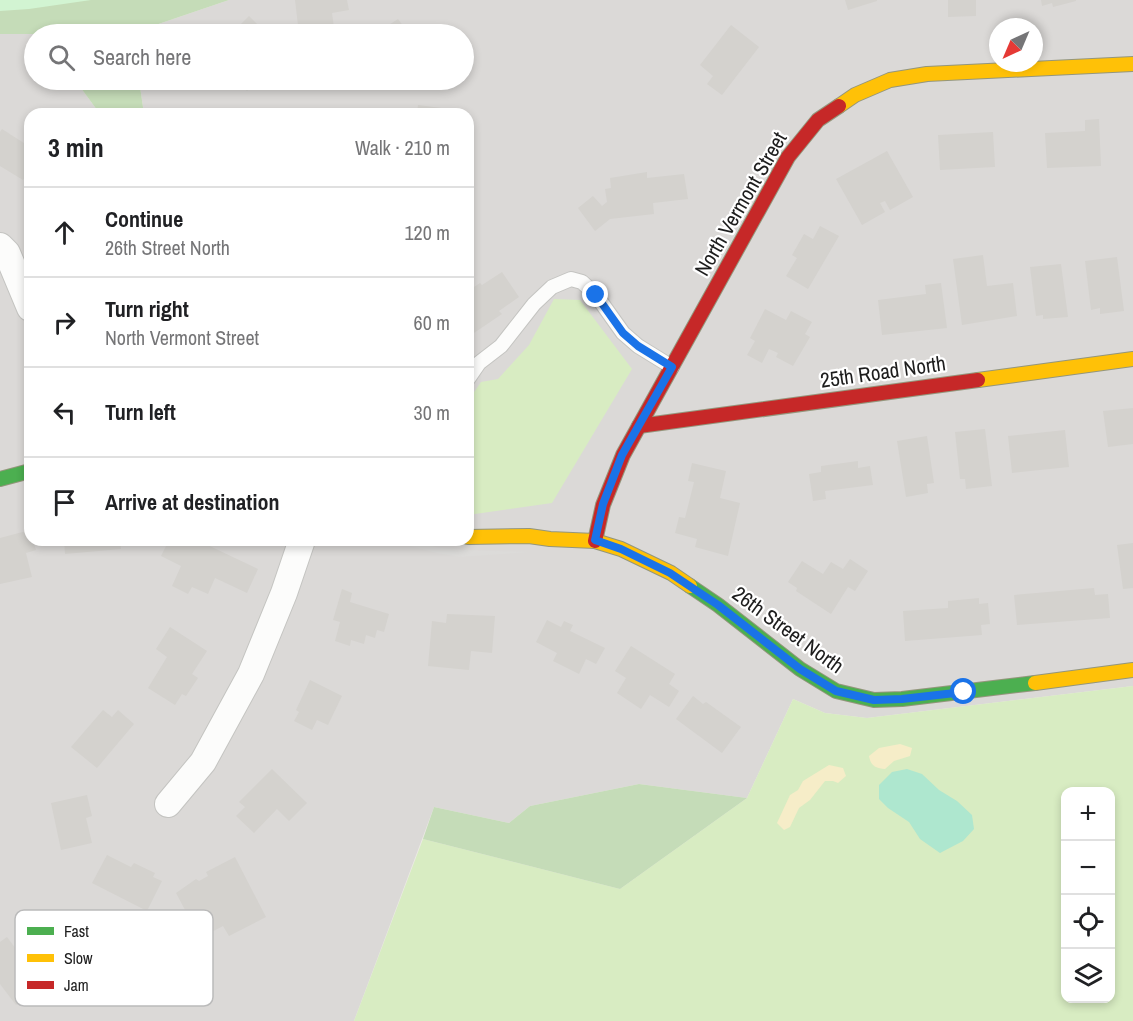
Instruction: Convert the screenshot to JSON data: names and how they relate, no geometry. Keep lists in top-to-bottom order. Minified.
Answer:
{"streets":{"street":["North Vermont Street","25th Road North","26th Street North"]},"crossings":[["North Vermont Street","25th Road North"],["North Vermont Street","26th Street North"]],"legend":["Fast","Slow","Jam"],"north":"bottom left","page":{"search":"Search here","heading":["3 min","Walk · 210 m"],"list":[["Continue","26th Street North","120 m"],["Turn right","North Vermont Street","60 m"],["Turn left","30 m"],"Arrive at destination"],"map_buttons":["+","−"]}}
